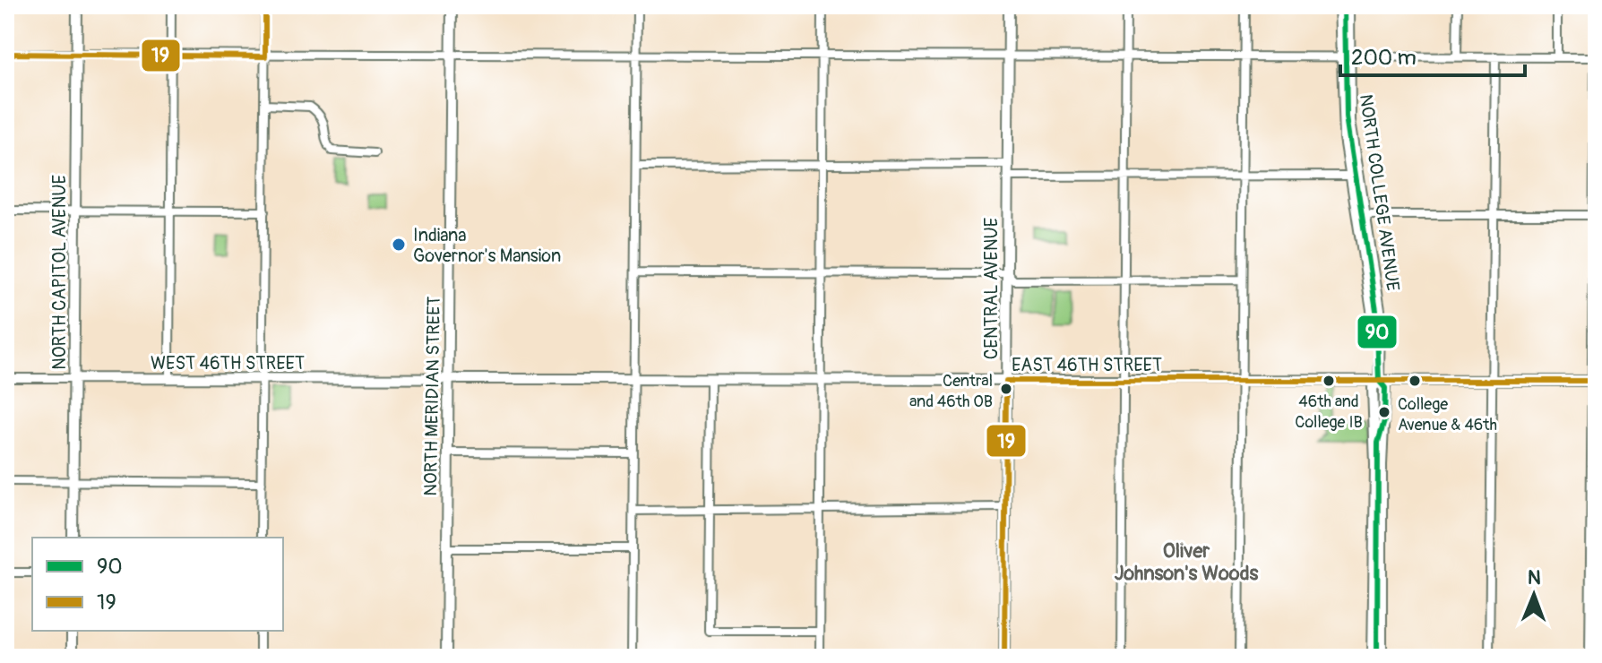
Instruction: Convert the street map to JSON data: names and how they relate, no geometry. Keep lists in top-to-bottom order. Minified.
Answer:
{"streets":{"main road":["NORTH COLLEGE AVENUE","NORTH CAPITOL AVENUE","CENTRAL AVENUE","WEST 46TH STREET","EAST 46TH STREET","NORTH MERIDIAN STREET"]},"crossings":[["NORTH COLLEGE AVENUE","EAST 46TH STREET"],["NORTH CAPITOL AVENUE","WEST 46TH STREET"],["CENTRAL AVENUE","EAST 46TH STREET"],["WEST 46TH STREET","EAST 46TH STREET"],["WEST 46TH STREET","NORTH MERIDIAN STREET"],["EAST 46TH STREET","NORTH MERIDIAN STREET"]],"districts":["Oliver Johnson's Woods"],"places":["Indiana Governor's Mansion","46th and College IB","Central and 46th OB","College Avenue & 46th"],"lines":["transit line 90","transit line 19"],"legend":["90","19"],"scale_bar":"200 m","north":"top"}
